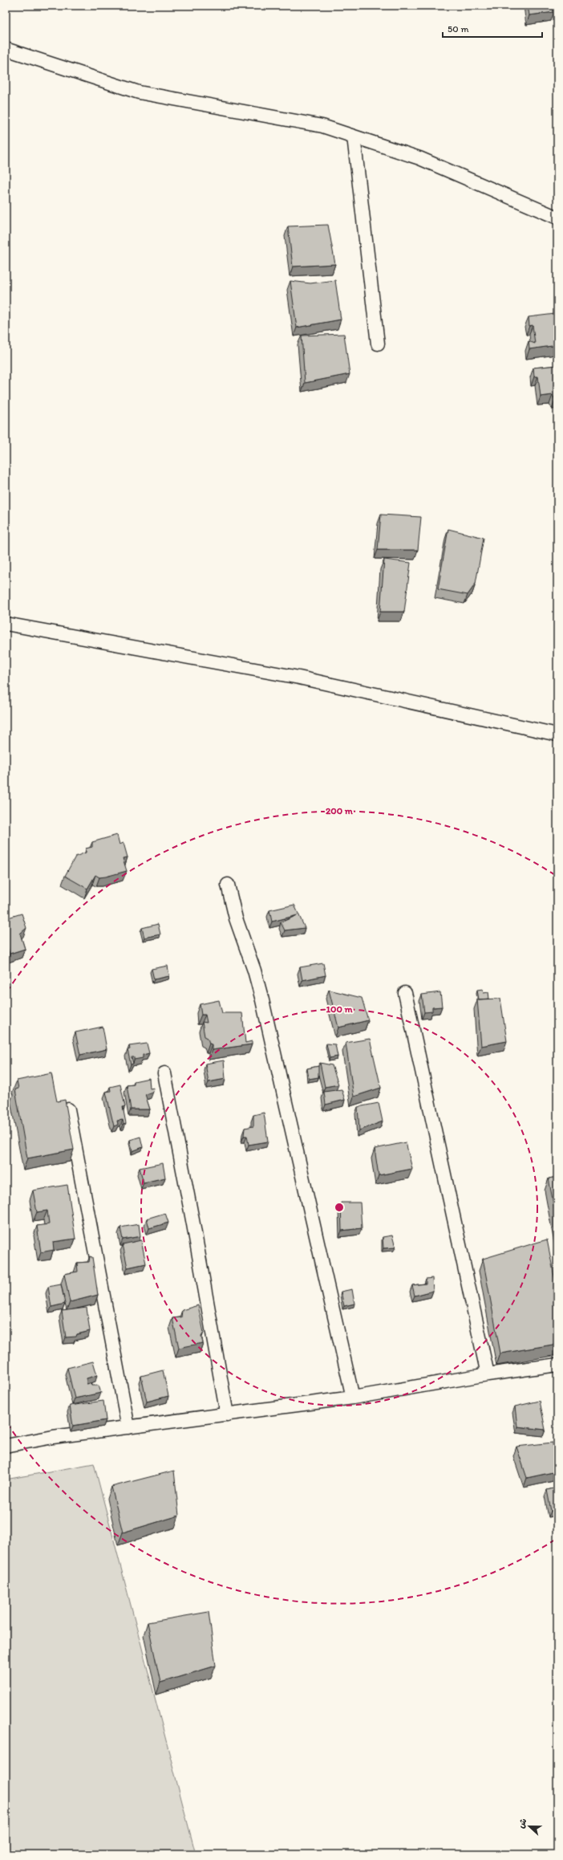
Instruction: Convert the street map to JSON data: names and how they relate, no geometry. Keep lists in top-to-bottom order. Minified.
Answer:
{"scale_bar":"50 m","north":"left","rings":["200 m","100 m"]}
